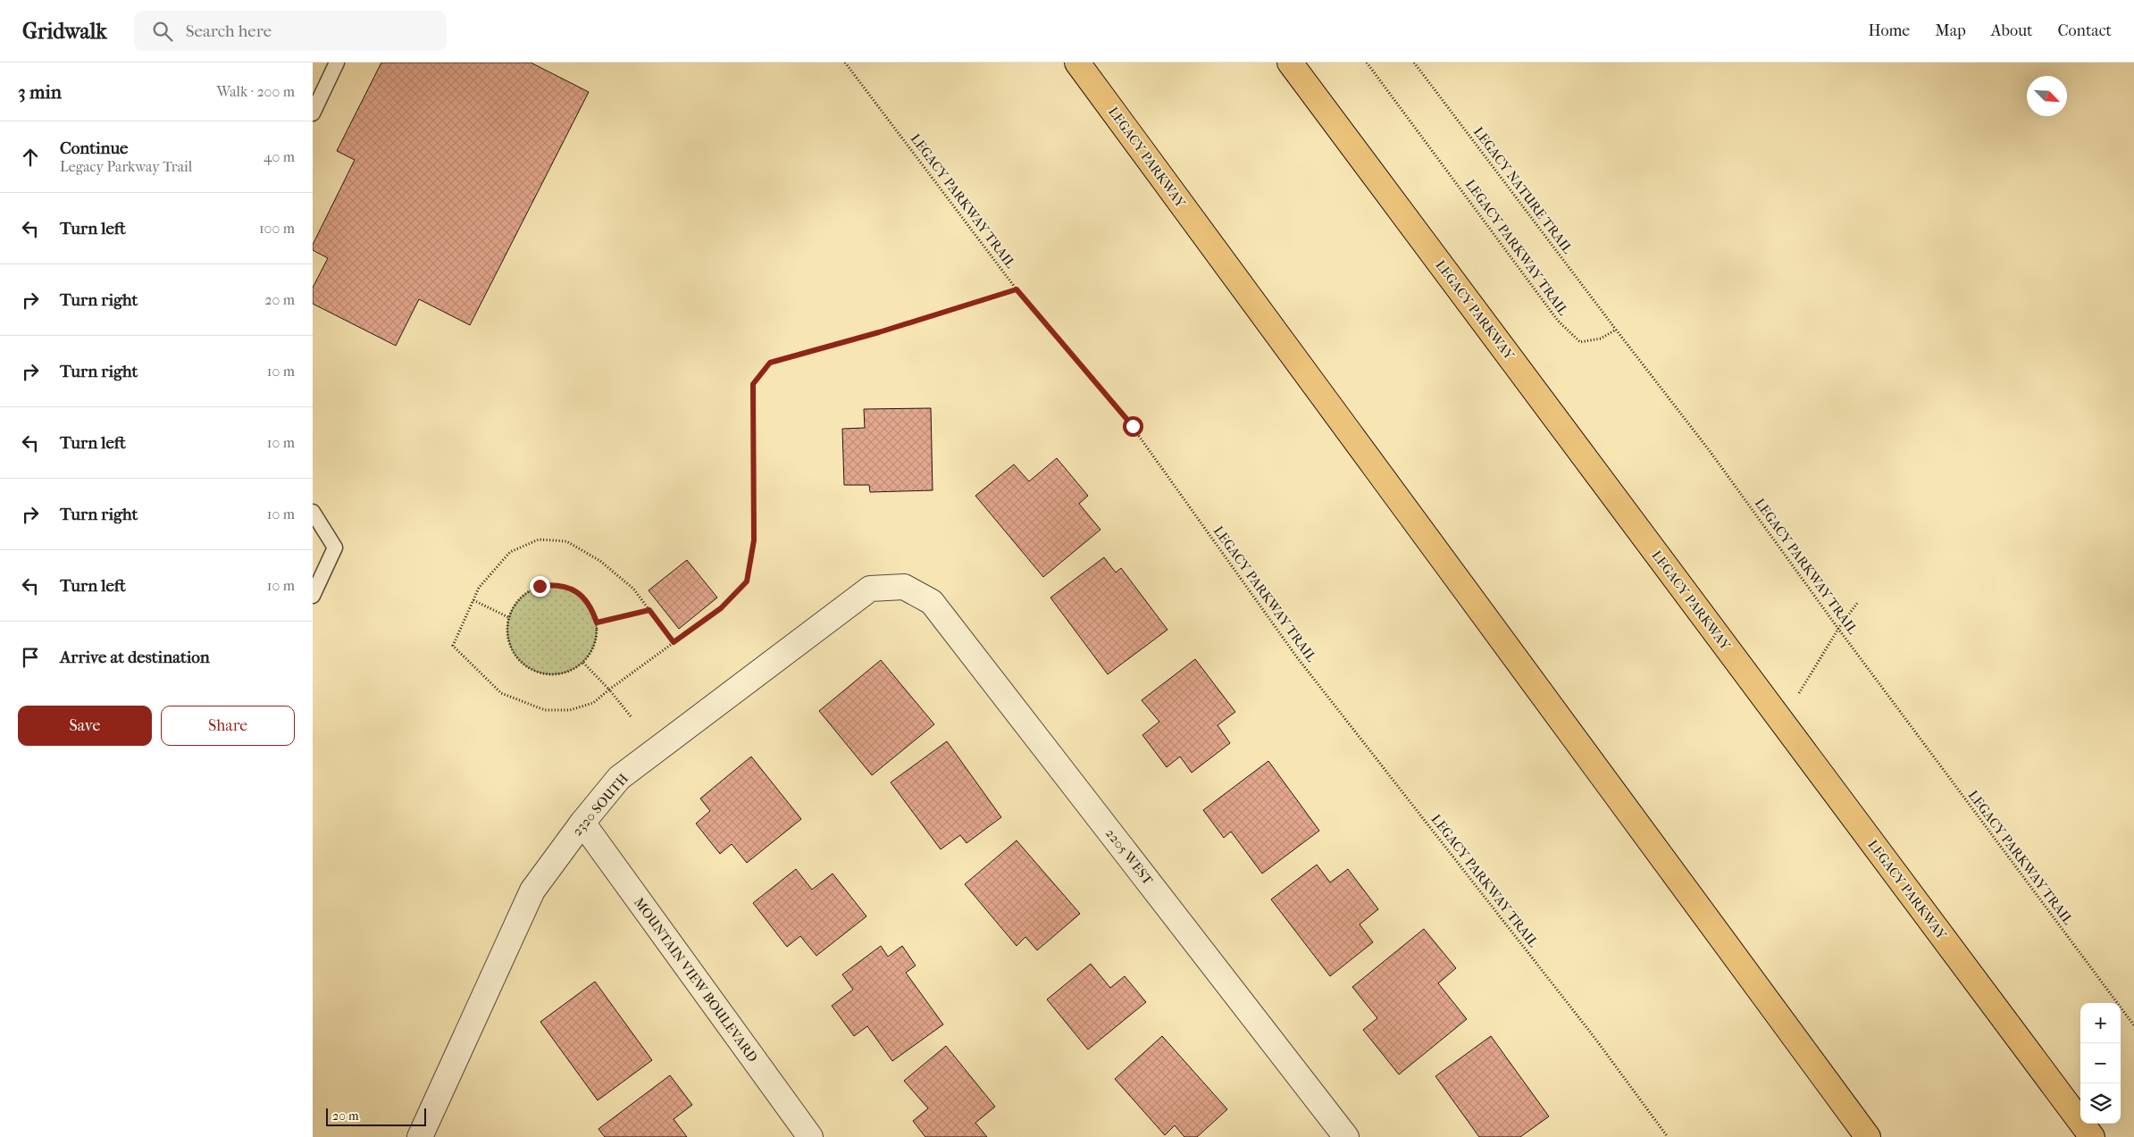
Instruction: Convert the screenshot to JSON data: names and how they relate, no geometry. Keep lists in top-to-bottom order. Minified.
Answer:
{"streets":{"highway":["LEGACY PARKWAY"],"street":["2320 SOUTH","2205 WEST","MOUNTAIN VIEW BOULEVARD"],"path":["LEGACY NATURE TRAIL","LEGACY PARKWAY TRAIL"]},"crossings":[["LEGACY NATURE TRAIL","LEGACY PARKWAY TRAIL"],["2320 SOUTH","2205 WEST"],["2320 SOUTH","MOUNTAIN VIEW BOULEVARD"]],"scale_bar":"20 m","north":"bottom right","page":{"header":"Gridwalk","search":"Search here","nav":["Home","Map","About","Contact"],"heading":["3 min","Walk · 200 m"],"list":[["Continue","Legacy Parkway Trail","40 m"],["Turn left","100 m"],["Turn right","20 m"],["Turn right","10 m"],["Turn left","10 m"],["Turn right","10 m"],["Turn left","10 m"],"Arrive at destination"],"buttons":["Save","Share"],"map_buttons":["+","−"],"scale":"20 m"}}
